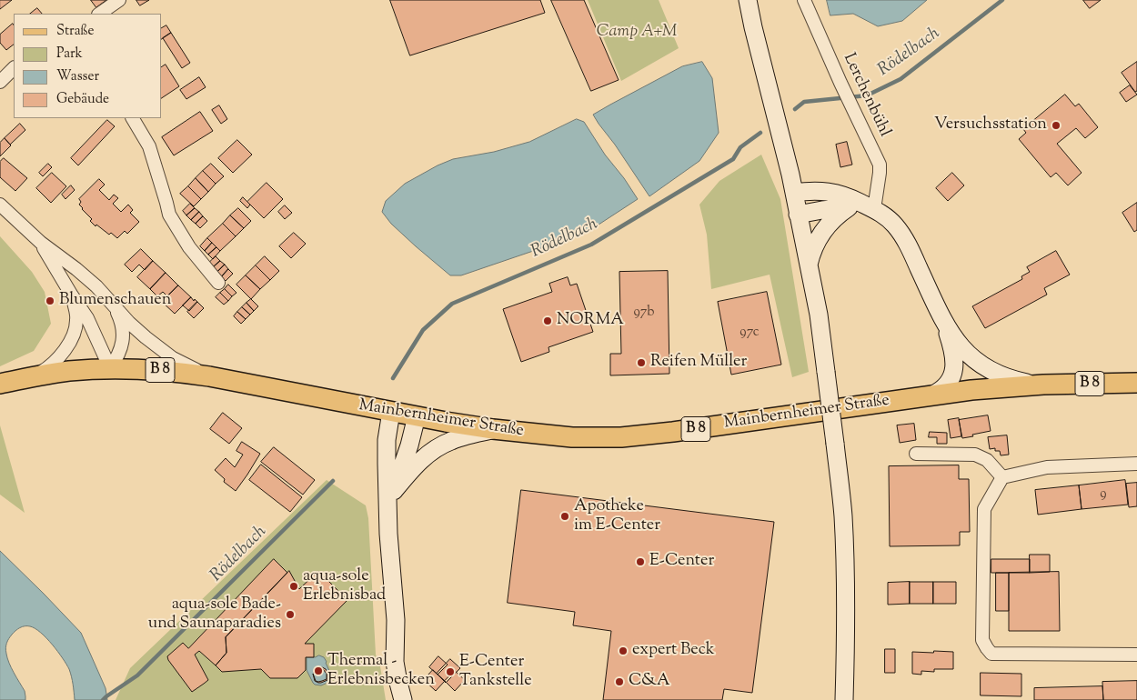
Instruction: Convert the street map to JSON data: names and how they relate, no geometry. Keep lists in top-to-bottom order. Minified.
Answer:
{"streets":{"main road":["B 8","Mainbernheimer Straße"],"street":["Lerchenbühl"]},"water":["Rödelbach"],"parks":["Camp A+M"],"places":["Versuchsstation","Blumenschauen","NORMA","Reifen Müller","Apotheke im E-Center","E-Center","aqua-sole Erlebnisbad","aqua-sole Bade- und Saunaparadies","expert Beck","Thermal - Erlebnisbecken","E-Center Tankstelle","C&A"],"house_numbers":["97b","97c","9"],"legend":["Straße","Park","Wasser","Gebäude"]}
